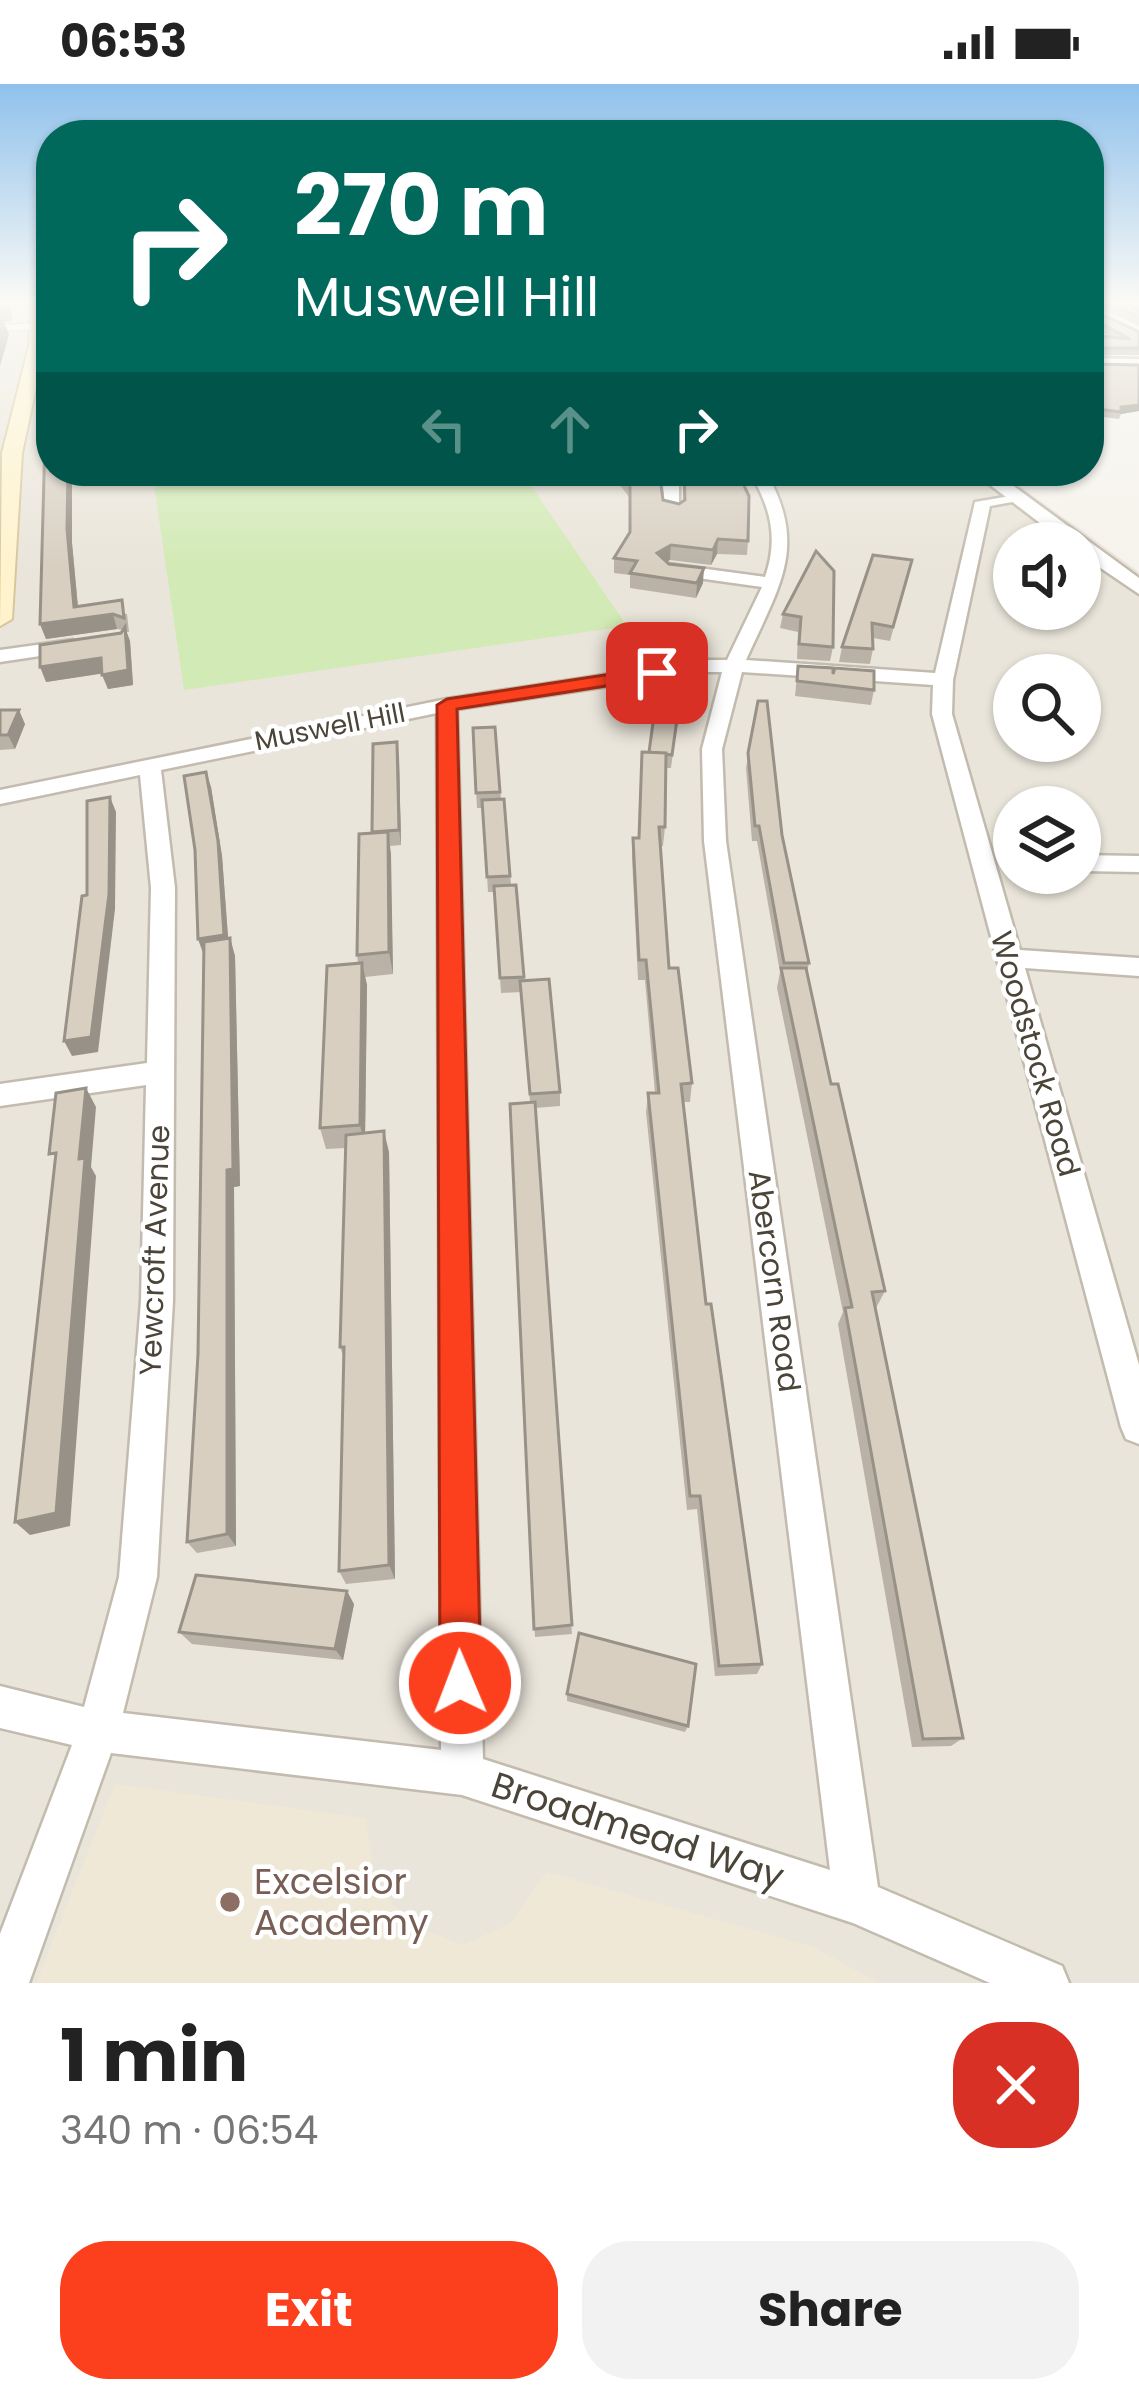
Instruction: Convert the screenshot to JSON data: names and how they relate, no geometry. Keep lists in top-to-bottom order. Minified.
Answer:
{"streets":{"street":["Muswell Hill","Woodstock Road","Yewcroft Avenue","Abercorn Road","Broadmead Way"]},"crossings":[["Muswell Hill","Woodstock Road"],["Muswell Hill","Yewcroft Avenue"],["Muswell Hill","Abercorn Road"],["Yewcroft Avenue","Broadmead Way"],["Abercorn Road","Broadmead Way"]],"places":["Excelsior Academy"],"page":{"status":"06:53","turn":["270 m","Muswell Hill"],"heading":["1 min","340 m · 06:54"],"buttons":["Exit","Share"]}}
